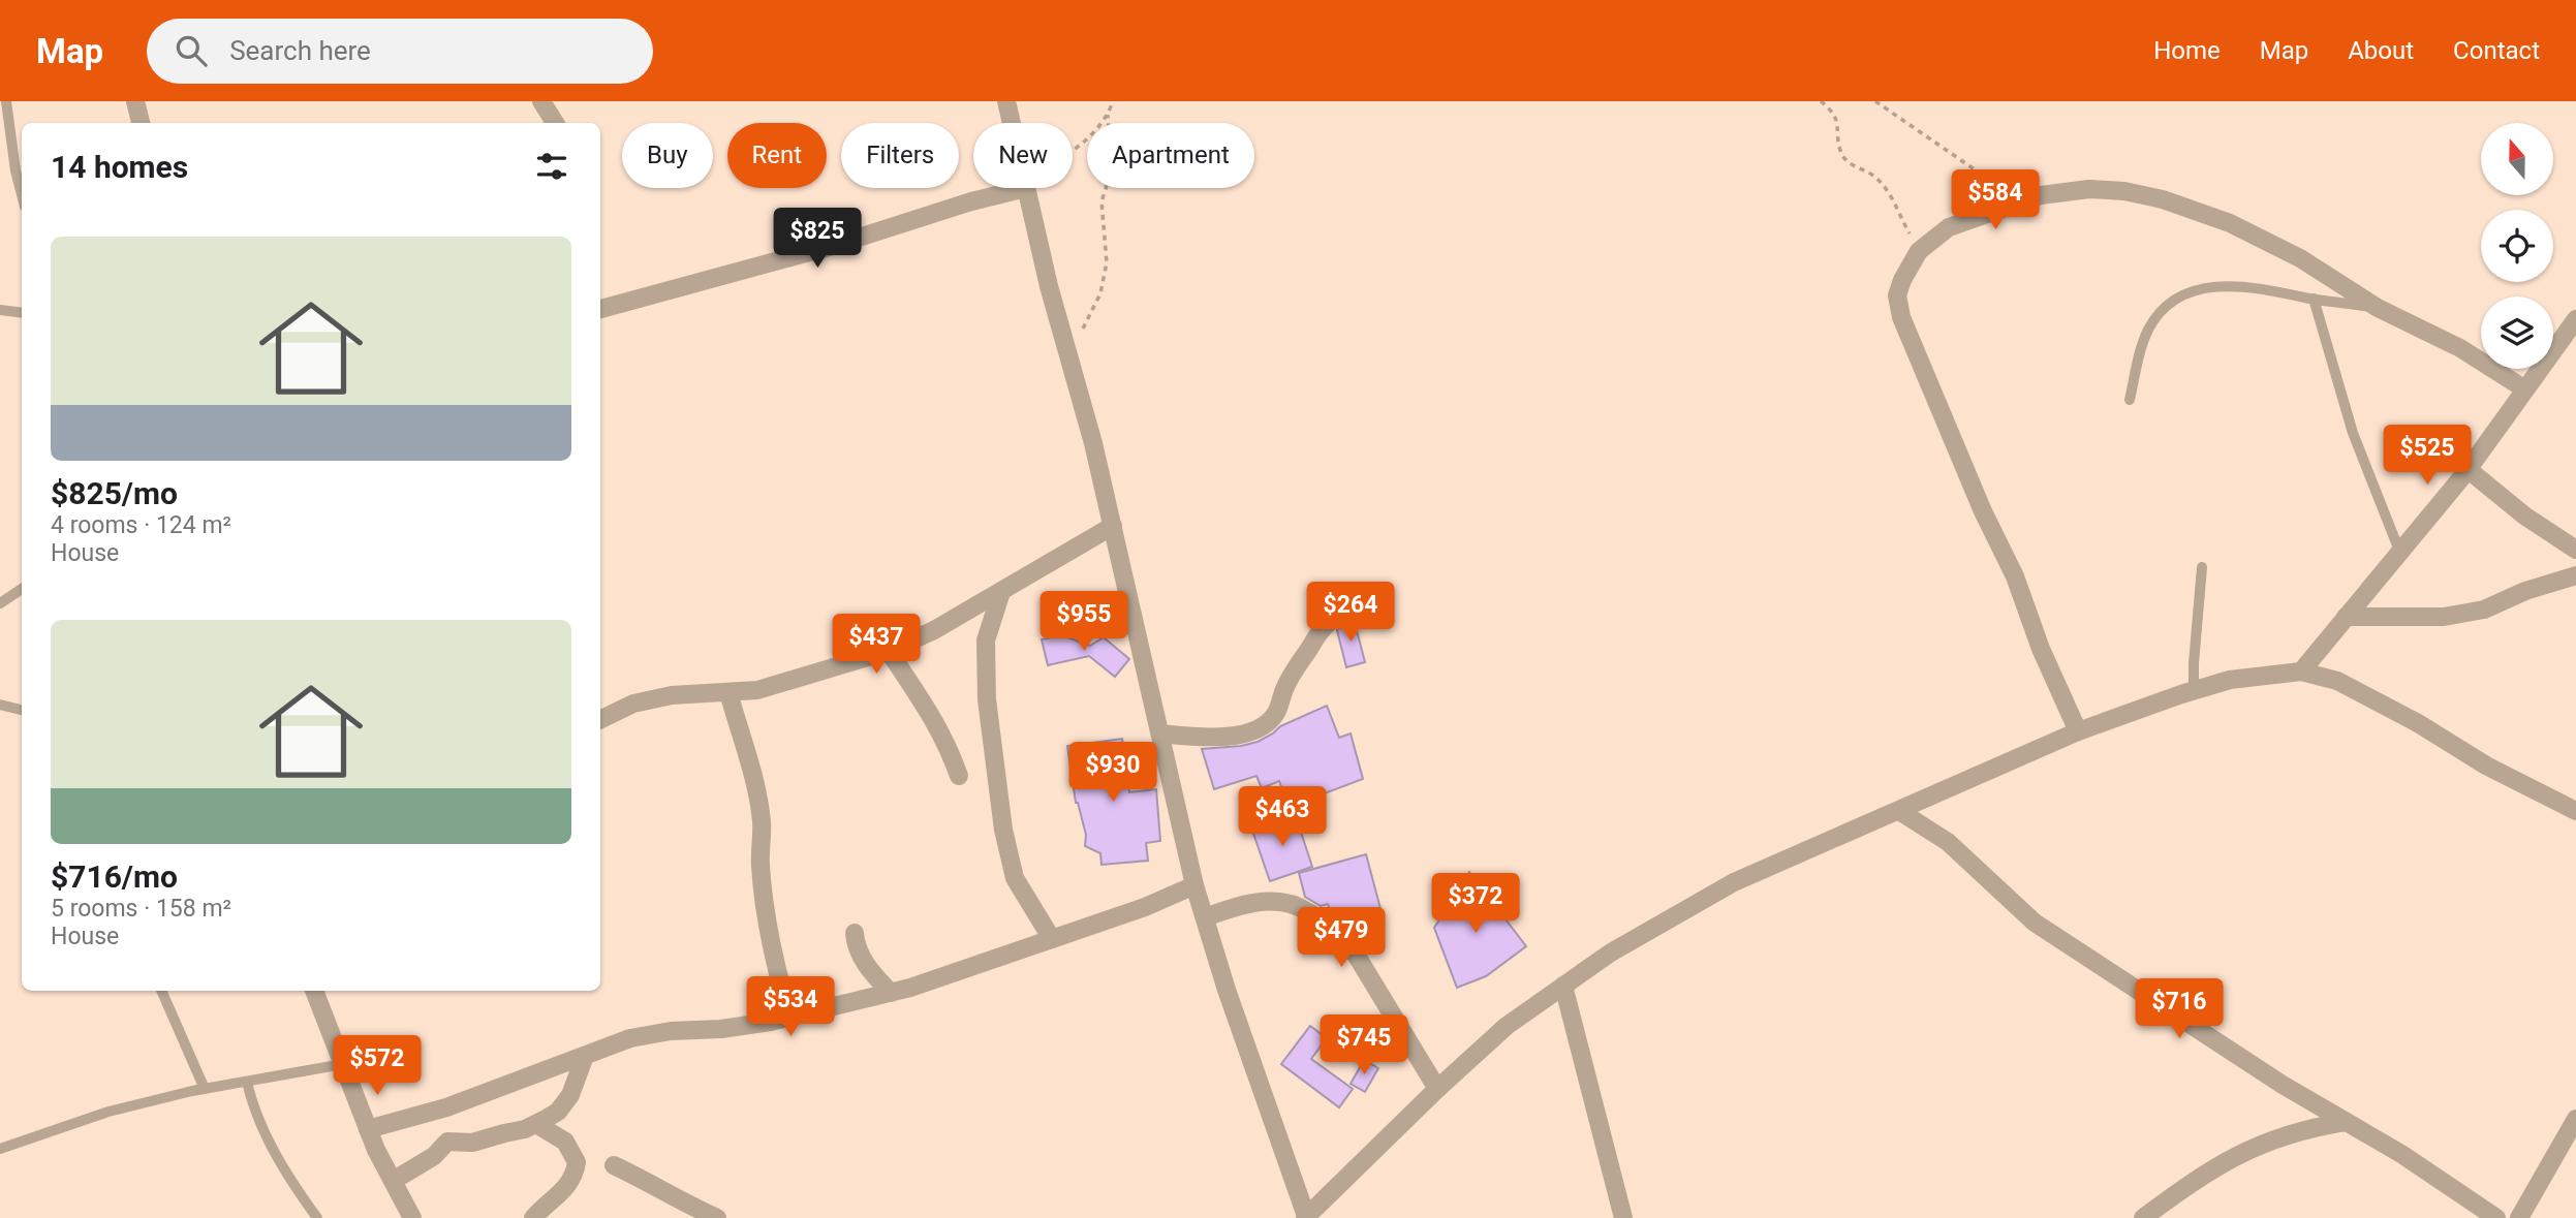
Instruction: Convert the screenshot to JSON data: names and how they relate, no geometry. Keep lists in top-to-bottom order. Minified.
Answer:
{"north":"top","page":{"header":"Map","search":"Search here","nav":["Home","Map","About","Contact"],"chip":["Buy","Rent","Filters","New","Apartment"],"heading":"14 homes","price":["$584","$825","$525","$264","$955","$437","$930","$463","$372","$479","$534","$716","$745","$572"],"list":[{"name":"$825/mo","note":"4 rooms · 124 m² · House"},{"name":"$716/mo","note":"5 rooms · 158 m² · House"}]}}
